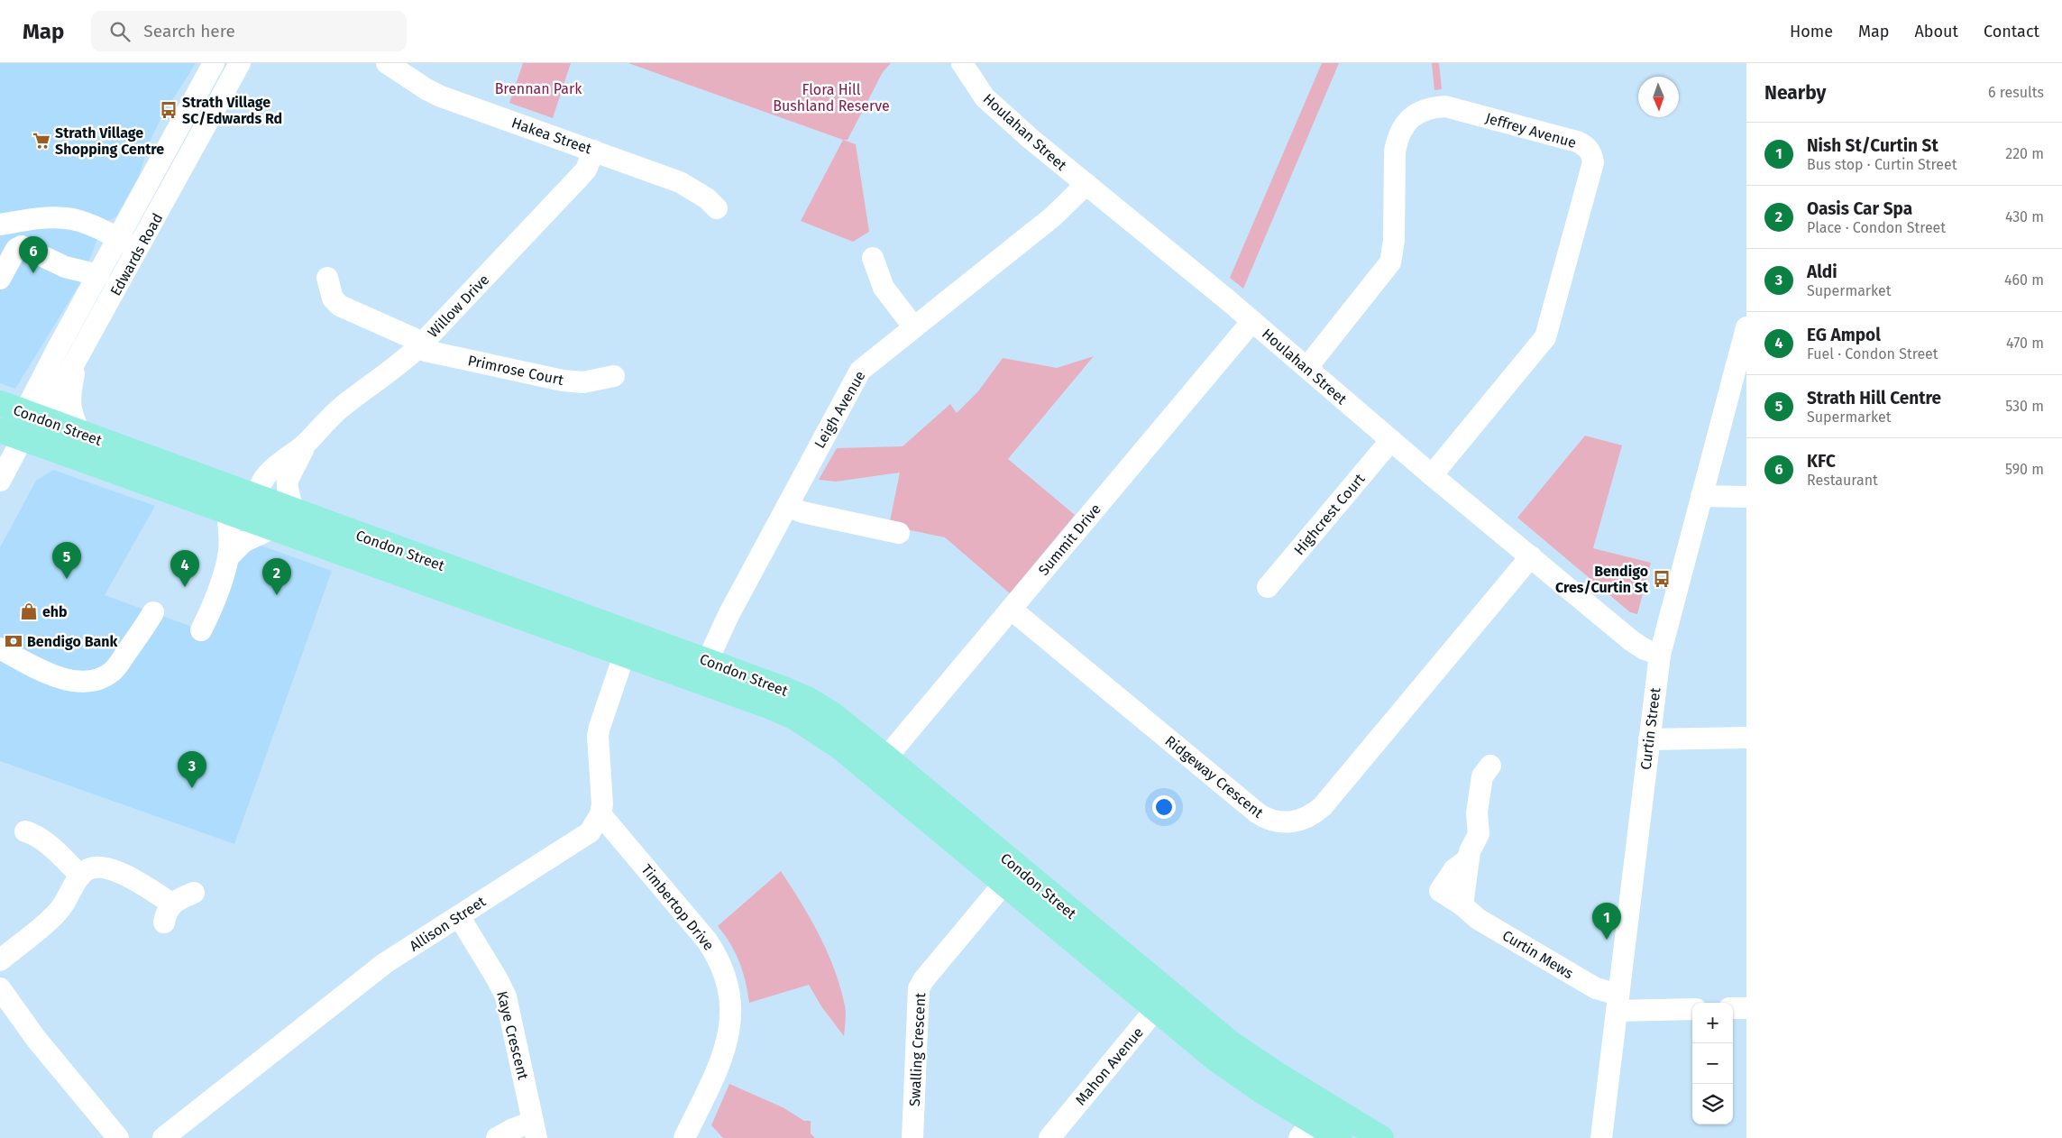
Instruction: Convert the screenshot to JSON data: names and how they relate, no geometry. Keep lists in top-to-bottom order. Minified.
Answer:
{"streets":{"main road":["Edwards Road","Condon Street"],"street":["Jeffrey Avenue","Houlahan Street","Hakea Street","Willow Drive","Primrose Court","Leigh Avenue","Highcrest Court","Summit Drive","Curtin Street","Ridgeway Crescent","Timbertop Drive","Allison Street","Curtin Mews","Kaye Crescent","Swalling Crescent","Mahon Avenue"]},"crossings":[["Jeffrey Avenue","Houlahan Street"],["Houlahan Street","Leigh Avenue"],["Houlahan Street","Highcrest Court"],["Houlahan Street","Summit Drive"],["Houlahan Street","Curtin Street"],["Houlahan Street","Ridgeway Crescent"],["Hakea Street","Willow Drive"],["Edwards Road","Condon Street"],["Willow Drive","Primrose Court"],["Willow Drive","Condon Street"],["Leigh Avenue","Condon Street"],["Condon Street","Summit Drive"],["Condon Street","Allison Street"],["Condon Street","Swalling Crescent"],["Condon Street","Mahon Avenue"],["Summit Drive","Ridgeway Crescent"],["Curtin Street","Curtin Mews"],["Timbertop Drive","Allison Street"],["Allison Street","Kaye Crescent"]],"parks":["Brennan Park","Flora Hill Bushland Reserve"],"places":{"bus stop":["Strath Village SC/Edwards Rd","Bendigo Cres/Curtin St"],"supermarket":["Strath Village Shopping Centre"],"shop":["ehb"],"bank":["Bendigo Bank"]},"north":"bottom","page":{"header":"Map","search":"Search here","nav":["Home","Map","About","Contact"],"heading":["Nearby","6 results"],"list":[{"mark":"1","name":"Nish St/Curtin St","note":"Bus stop · Curtin Street","value":"220 m"},{"mark":"2","name":"Oasis Car Spa","note":"Place · Condon Street","value":"430 m"},{"mark":"3","name":"Aldi","note":"Supermarket","value":"460 m"},{"mark":"4","name":"EG Ampol","note":"Fuel · Condon Street","value":"470 m"},{"mark":"5","name":"Strath Hill Centre","note":"Supermarket","value":"530 m"},{"mark":"6","name":"KFC","note":"Restaurant","value":"590 m"}],"pins":["6","5","4","2","3","1"],"map_buttons":["+","−"]}}
